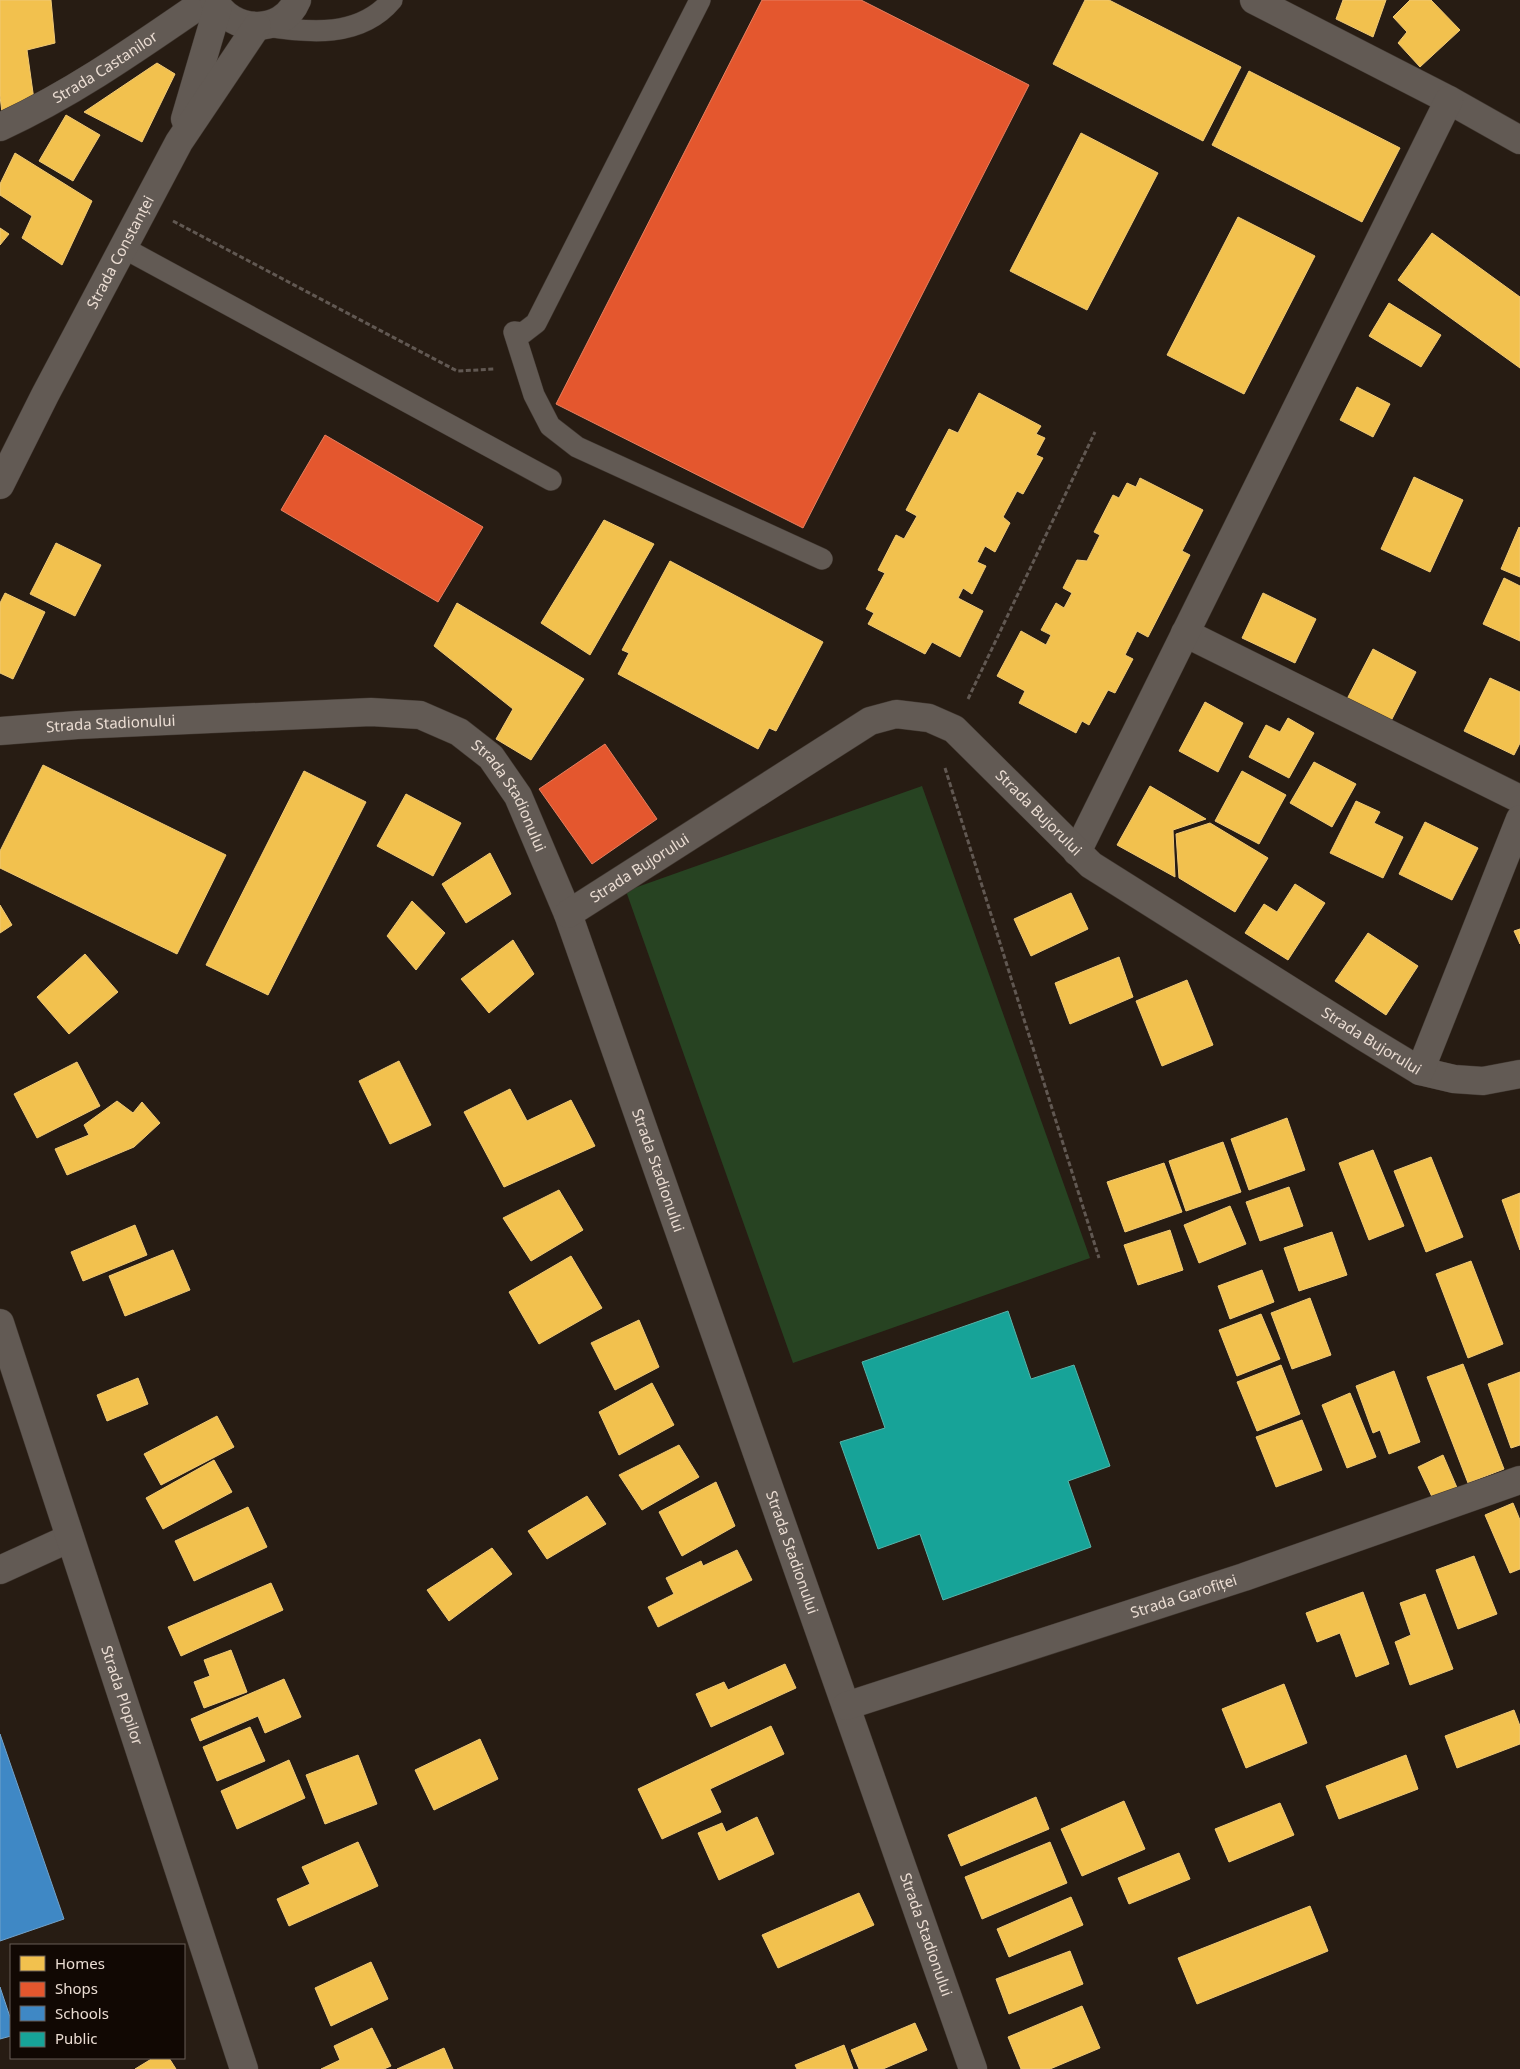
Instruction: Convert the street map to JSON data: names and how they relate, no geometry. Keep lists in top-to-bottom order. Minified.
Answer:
{"streets":{"street":["Strada Castanilor","Strada Constanței","Strada Stadionului","Strada Bujorului","Strada Garofiței","Strada Plopilor"]},"crossings":[["Strada Stadionului","Strada Bujorului"],["Strada Stadionului","Strada Garofiței"]],"legend":["Homes","Shops","Schools","Public"]}
